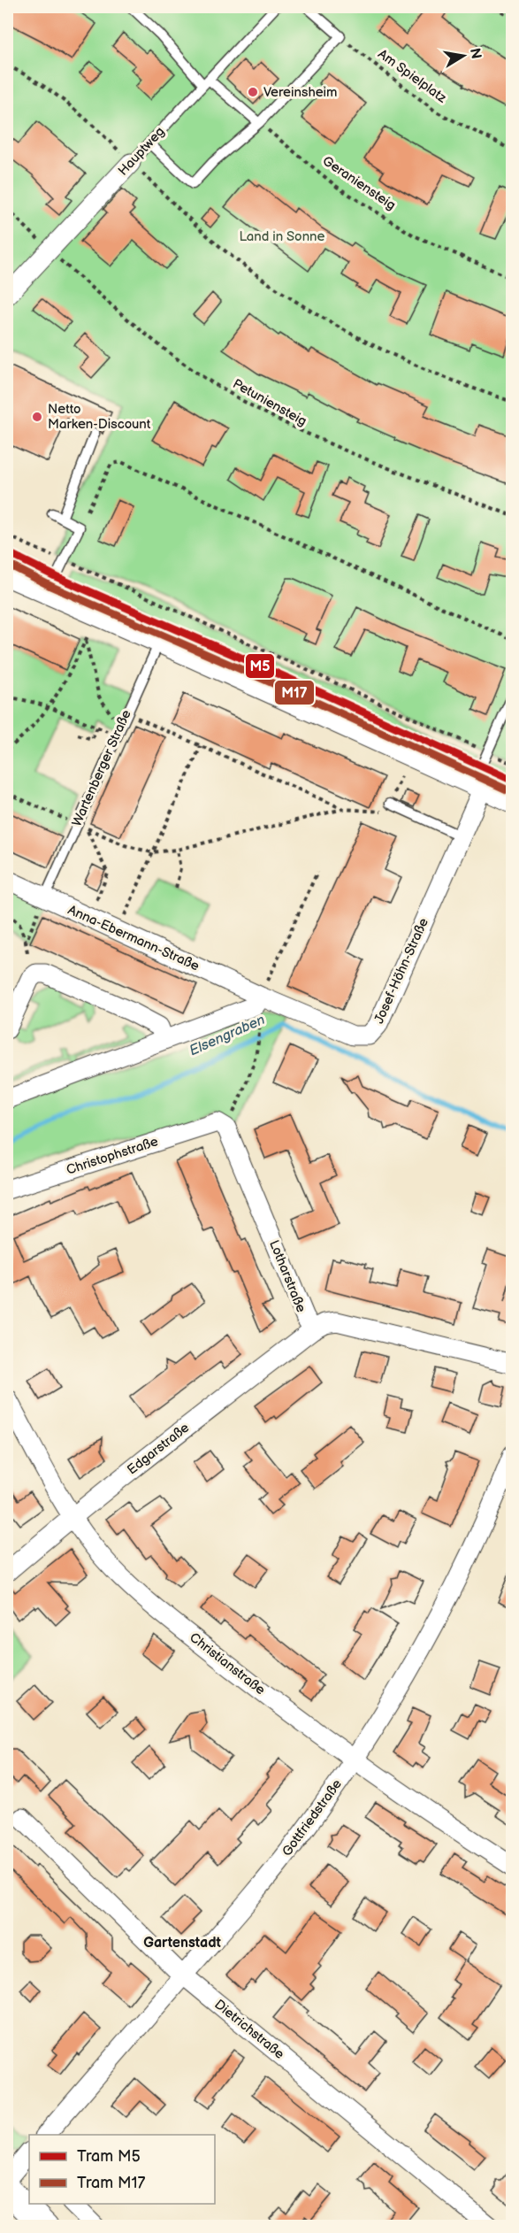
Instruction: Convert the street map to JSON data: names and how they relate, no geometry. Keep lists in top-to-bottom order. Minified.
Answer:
{"streets":{"street":["Hauptweg","Anna-Ebermann-Straße","Josef-Höhn-Straße","Christophstraße","Lotharstraße","Edgarstraße","Christianstraße","Gottfriedstraße","Dietrichstraße"],"lane":["Wartenberger Straße"],"path":["Am Spielplatz","Geraniensteig","Petuniensteig"]},"crossings":[["Hauptweg","Petuniensteig"],["Wartenberger Straße","Anna-Ebermann-Straße"],["Anna-Ebermann-Straße","Josef-Höhn-Straße"],["Christophstraße","Lotharstraße"],["Lotharstraße","Edgarstraße"],["Edgarstraße","Christianstraße"],["Christianstraße","Gottfriedstraße"],["Gottfriedstraße","Dietrichstraße"]],"districts":["Gartenstadt"],"water":["Elsengraben"],"parks":["Land in Sonne"],"places":["Vereinsheim","Netto Marken-Discount"],"lines":["tram line M5","tram line M17"],"legend":["Tram M5","Tram M17"],"north":"right"}
